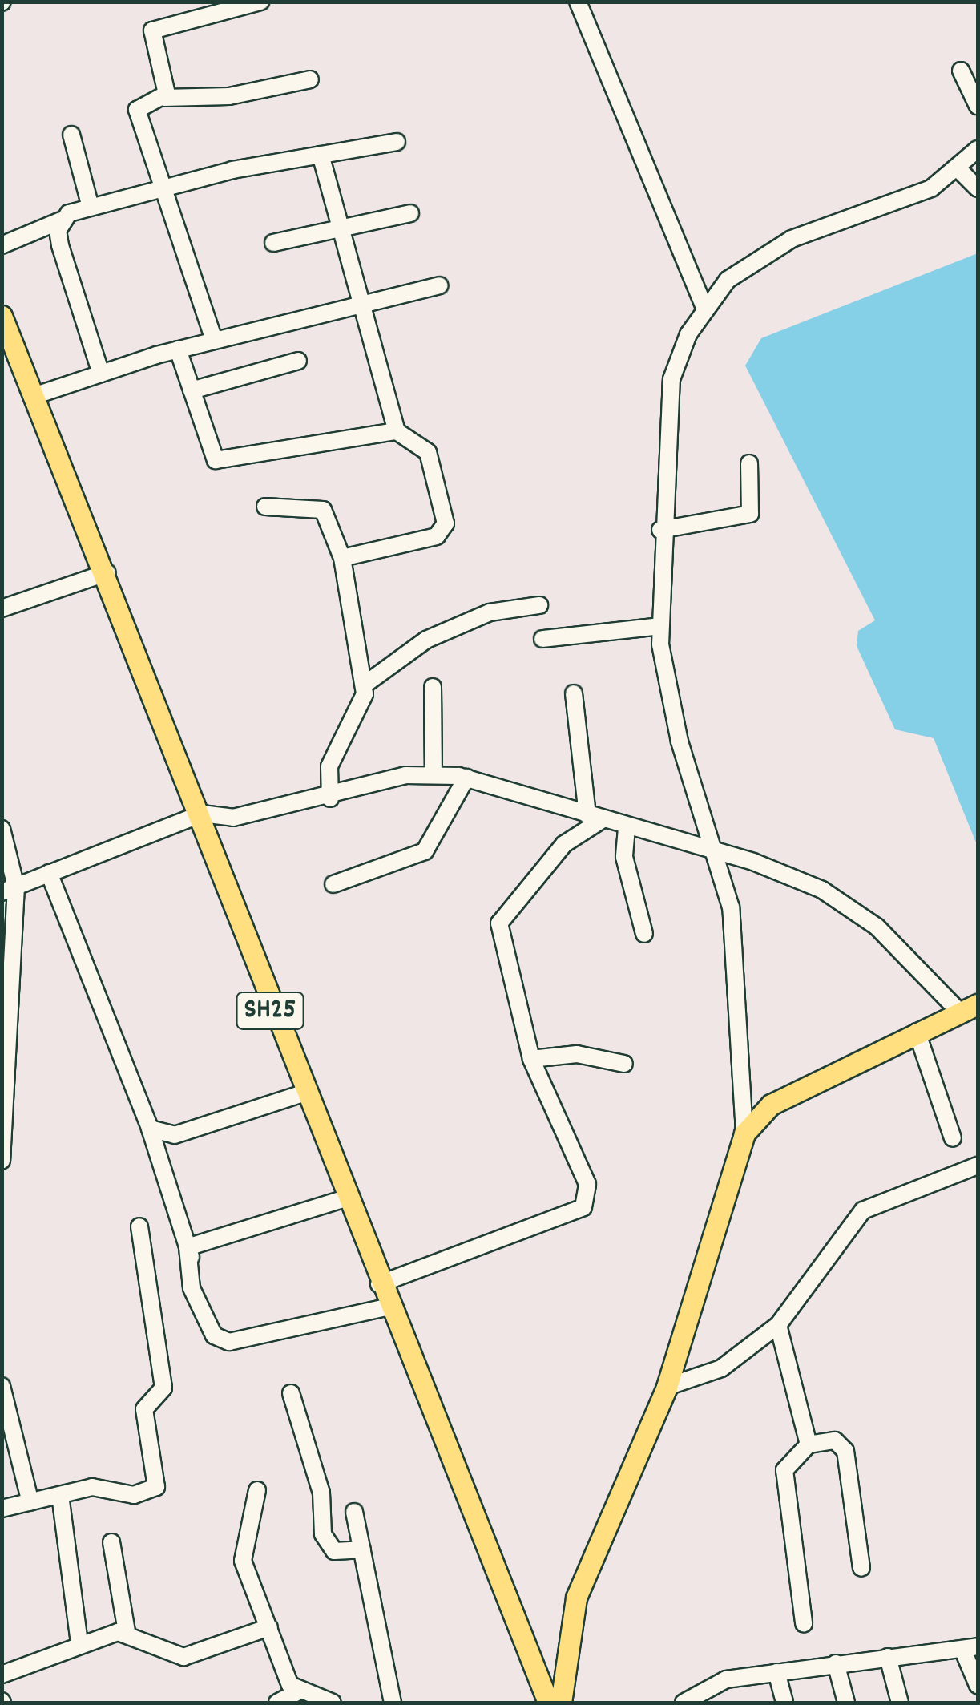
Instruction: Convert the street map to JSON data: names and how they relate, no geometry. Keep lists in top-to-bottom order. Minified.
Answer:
{"streets":{"main road":["SH25"]}}
